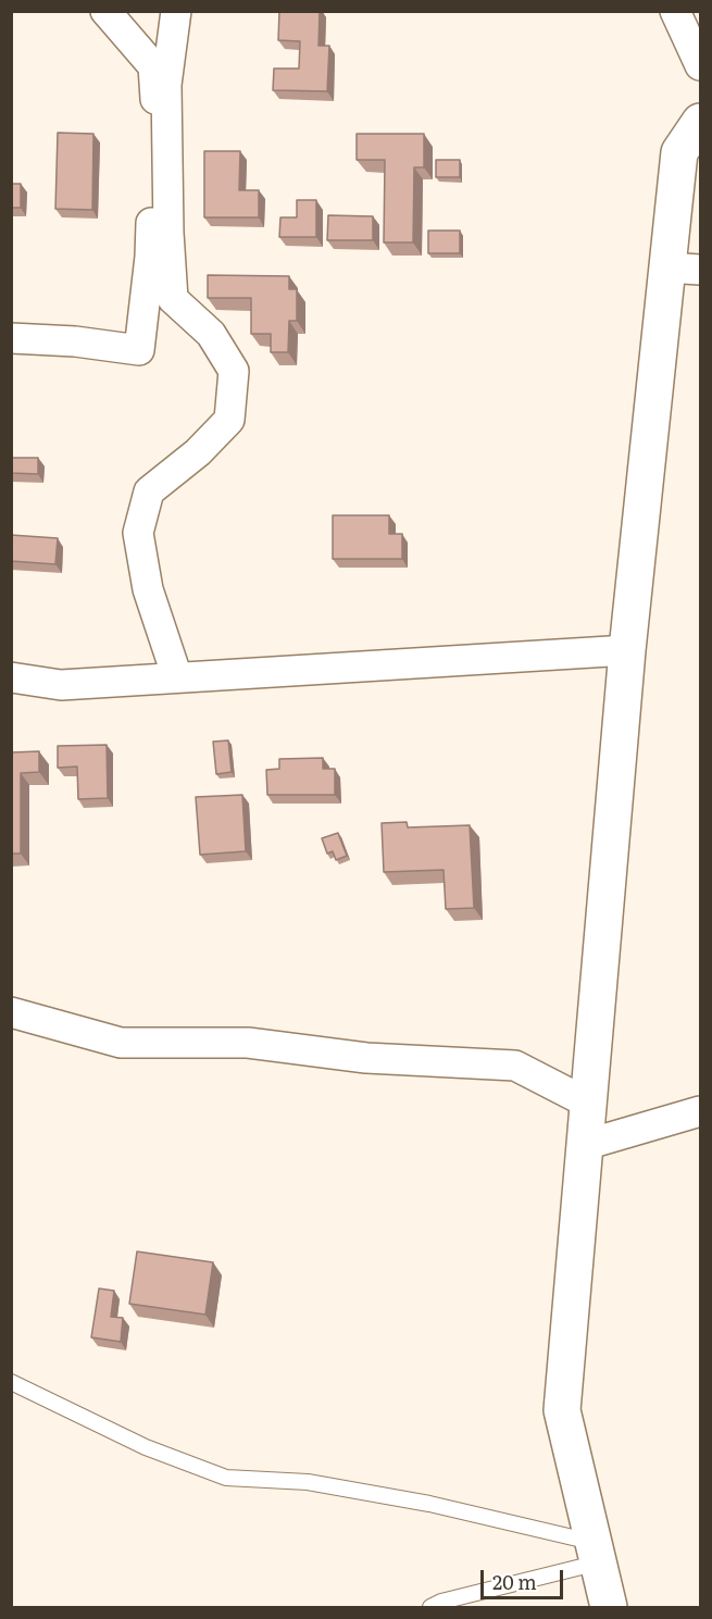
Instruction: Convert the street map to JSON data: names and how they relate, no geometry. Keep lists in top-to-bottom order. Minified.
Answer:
{"scale_bar":"20 m"}
